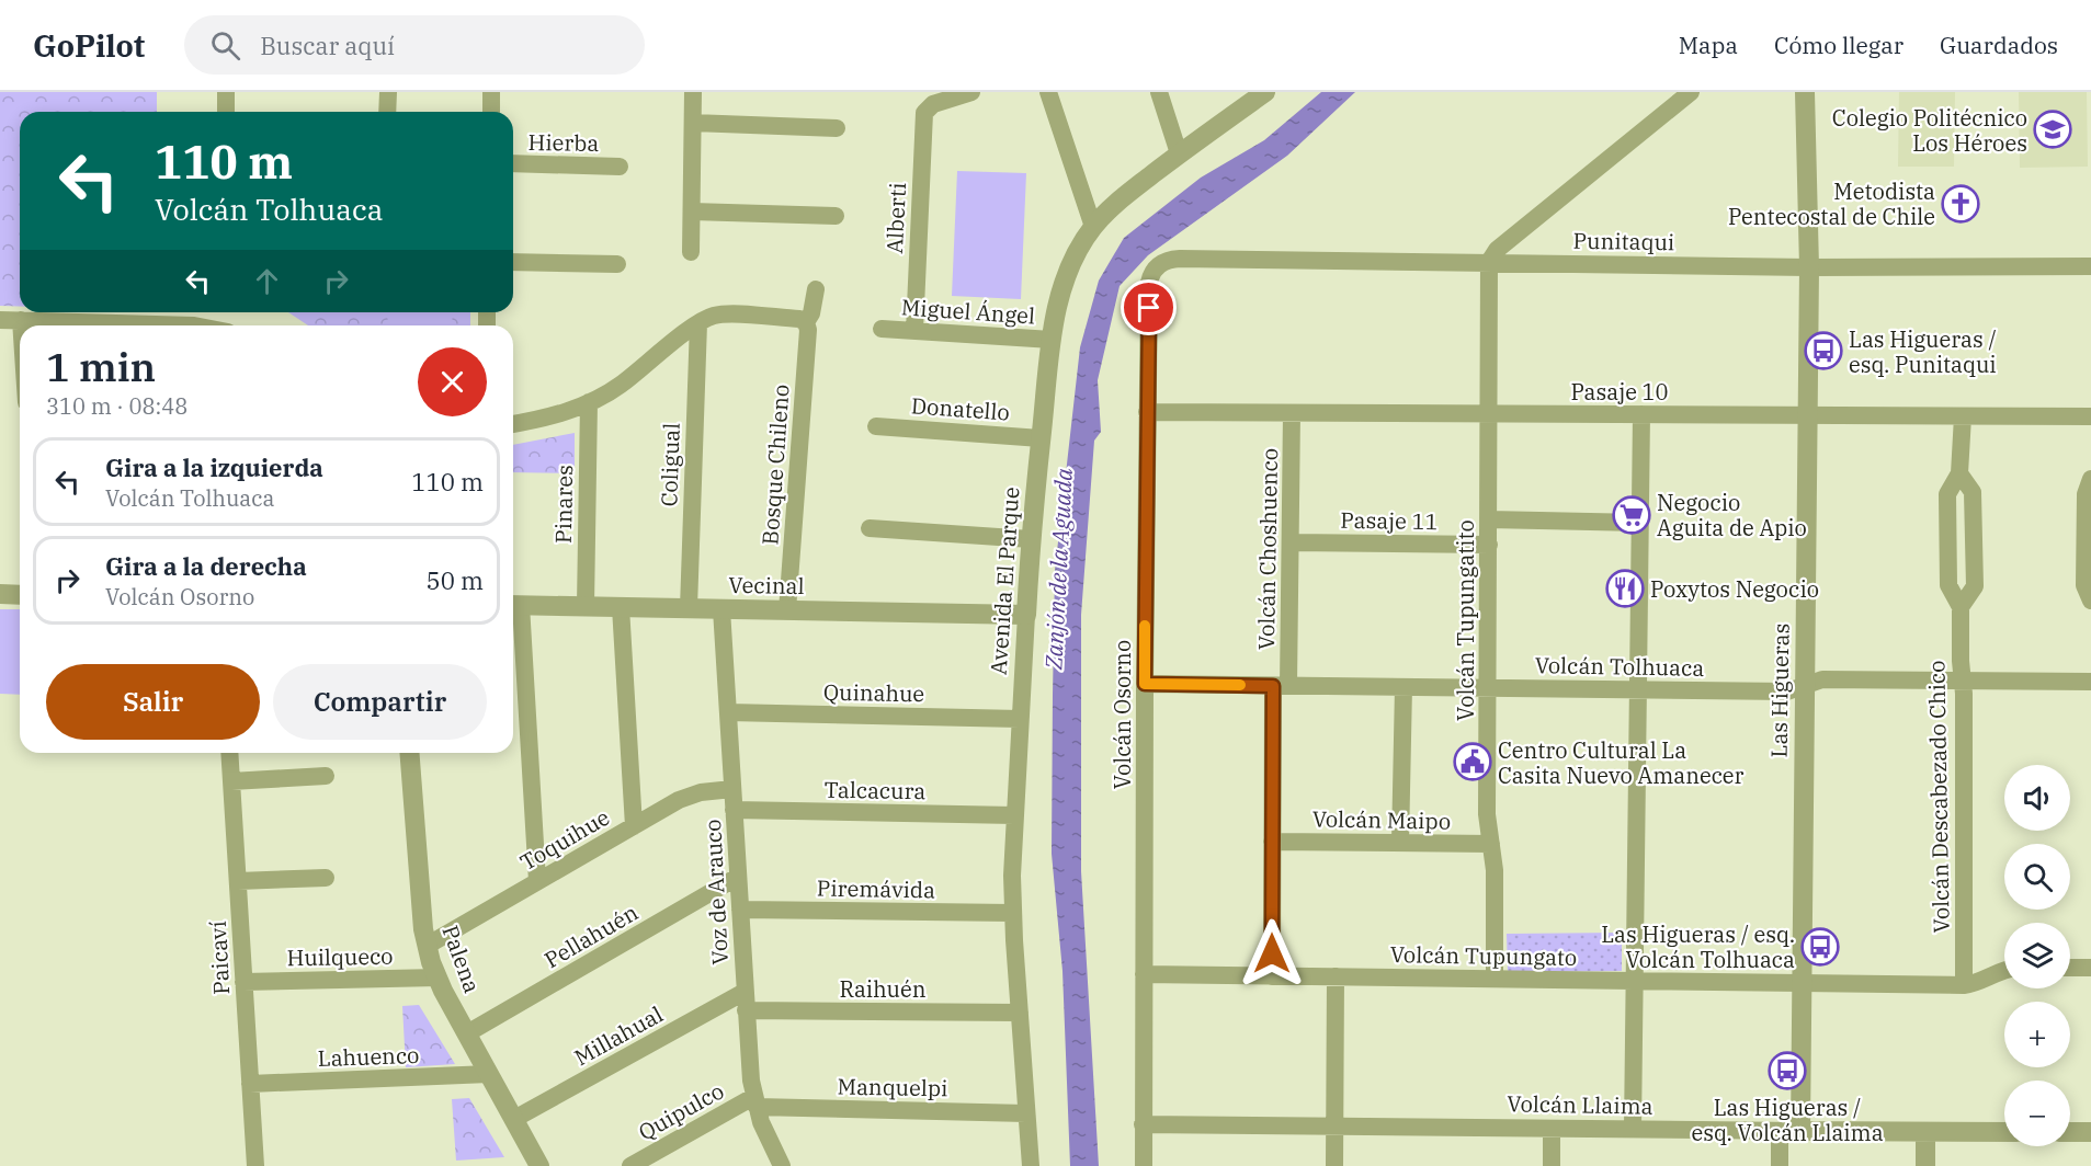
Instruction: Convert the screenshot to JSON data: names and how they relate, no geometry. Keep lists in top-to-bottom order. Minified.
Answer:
{"streets":{"street":["Hierba","Alberti","Punitaqui","Miguel Ángel","Pasaje 10","Donatello","Coligual","Bosque Chileno","Pinares","Pasaje 11","Volcán Choshuenco","Avenida El Parque","Vecinal","Volcán Tupungatito","Volcán Tolhuaca","Las Higueras","Quinahue","Volcán Osorno","Talcacura","Volcán Descabezado Chico","Volcán Maipo","Toquihue","Piremávida","Voz de Arauco","Pellahuén","Volcán Tupungato","Huilqueco","Paicaví","Palena","Raihuén","Millahual","Lahuenco","Manquelpi","Volcán Llaima","Quipulco"]},"crossings":[["Alberti","Miguel Ángel"],["Punitaqui","Volcán Tupungatito"],["Punitaqui","Las Higueras"],["Punitaqui","Volcán Osorno"],["Miguel Ángel","Avenida El Parque"],["Pasaje 10","Volcán Choshuenco"],["Pasaje 10","Volcán Tupungatito"],["Pasaje 10","Las Higueras"],["Pasaje 10","Volcán Osorno"],["Pasaje 10","Volcán Descabezado Chico"],["Donatello","Avenida El Parque"],["Coligual","Vecinal"],["Bosque Chileno","Vecinal"],["Pinares","Vecinal"],["Pasaje 11","Volcán Choshuenco"],["Pasaje 11","Volcán Tupungatito"],["Volcán Choshuenco","Volcán Tolhuaca"],["Volcán Choshuenco","Volcán Maipo"],["Volcán Choshuenco","Volcán Tupungato"],["Avenida El Parque","Vecinal"],["Avenida El Parque","Quinahue"],["Avenida El Parque","Talcacura"],["Avenida El Parque","Piremávida"],["Avenida El Parque","Raihuén"],["Avenida El Parque","Manquelpi"],["Vecinal","Voz de Arauco"],["Volcán Tupungatito","Volcán Tolhuaca"],["Volcán Tupungatito","Volcán Maipo"],["Volcán Tupungatito","Volcán Tupungato"],["Volcán Tolhuaca","Las Higueras"],["Volcán Tolhuaca","Volcán Osorno"],["Volcán Tolhuaca","Volcán Descabezado Chico"],["Las Higueras","Volcán Tupungato"],["Las Higueras","Volcán Llaima"],["Quinahue","Voz de Arauco"],["Volcán Osorno","Volcán Tupungato"],["Volcán Osorno","Volcán Llaima"],["Talcacura","Voz de Arauco"],["Volcán Descabezado Chico","Volcán Tupungato"],["Toquihue","Voz de Arauco"],["Toquihue","Palena"],["Piremávida","Voz de Arauco"],["Voz de Arauco","Pellahuén"],["Voz de Arauco","Raihuén"],["Voz de Arauco","Millahual"],["Voz de Arauco","Manquelpi"],["Voz de Arauco","Quipulco"],["Pellahuén","Palena"],["Huilqueco","Paicaví"],["Huilqueco","Palena"],["Paicaví","Lahuenco"],["Palena","Millahual"],["Palena","Lahuenco"],["Raihuén","Millahual"],["Manquelpi","Quipulco"]],"water":["Zanjón de la Aguada"],"places":{"school or university":["Colegio Politécnico Los Héroes"],"church":["Metodista Pentecostal de Chile"],"bus stop":["Las Higueras / esq. Punitaqui","Las Higueras / esq. Volcán Tolhuaca","Las Higueras / esq. Volcán Llaima"],"supermarket":["Negocio Aguita de Apio"],"restaurant":["Poxytos Negocio"],"public building":["Centro Cultural La Casita Nuevo Amanecer"]},"page":{"header":"GoPilot","search":"Buscar aquí","nav":["Mapa","Cómo llegar","Guardados"],"turn":["110 m","Volcán Tolhuaca"],"heading":["1 min","310 m · 08:48"],"list":[{"name":"Gira a la izquierda","note":"Volcán Tolhuaca","value":"110 m"},{"name":"Gira a la derecha","note":"Volcán Osorno","value":"50 m"}],"buttons":["Salir","Compartir"],"map_buttons":["+","−"]}}
